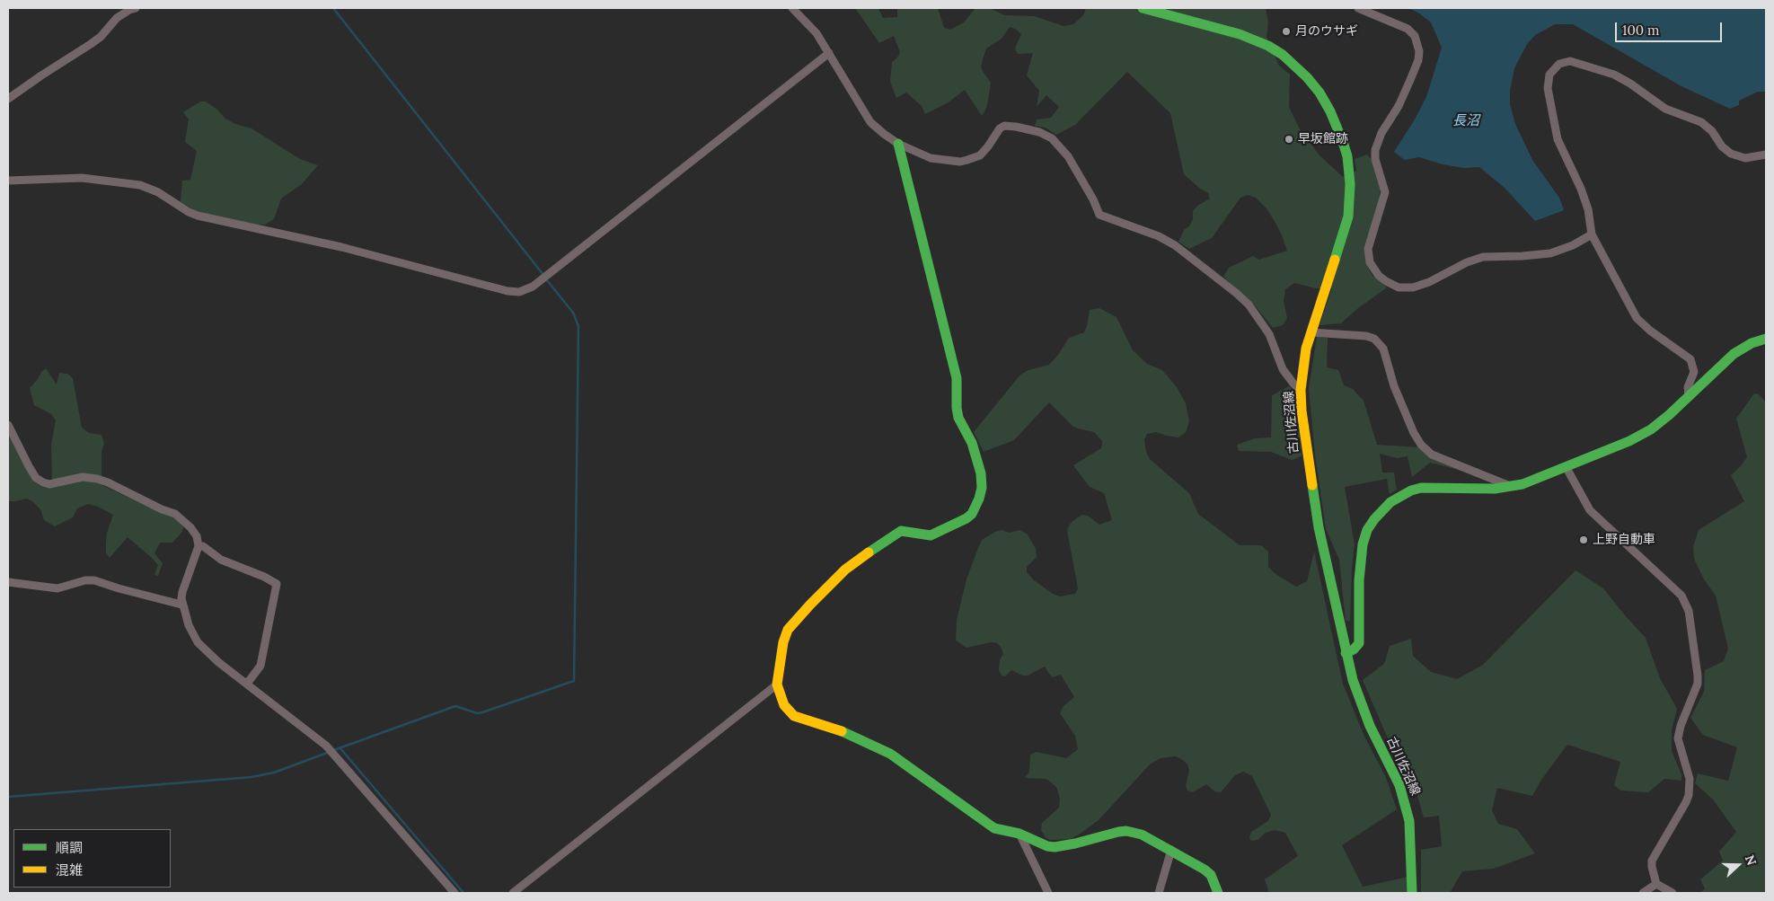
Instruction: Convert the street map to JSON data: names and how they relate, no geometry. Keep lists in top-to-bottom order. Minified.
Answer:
{"streets":{"street":["古川佐沼線"]},"water":["長沼"],"places":["月のウサギ","早坂館跡","上野自動車"],"legend":["順調","混雑"],"scale_bar":"100 m","north":"right"}
